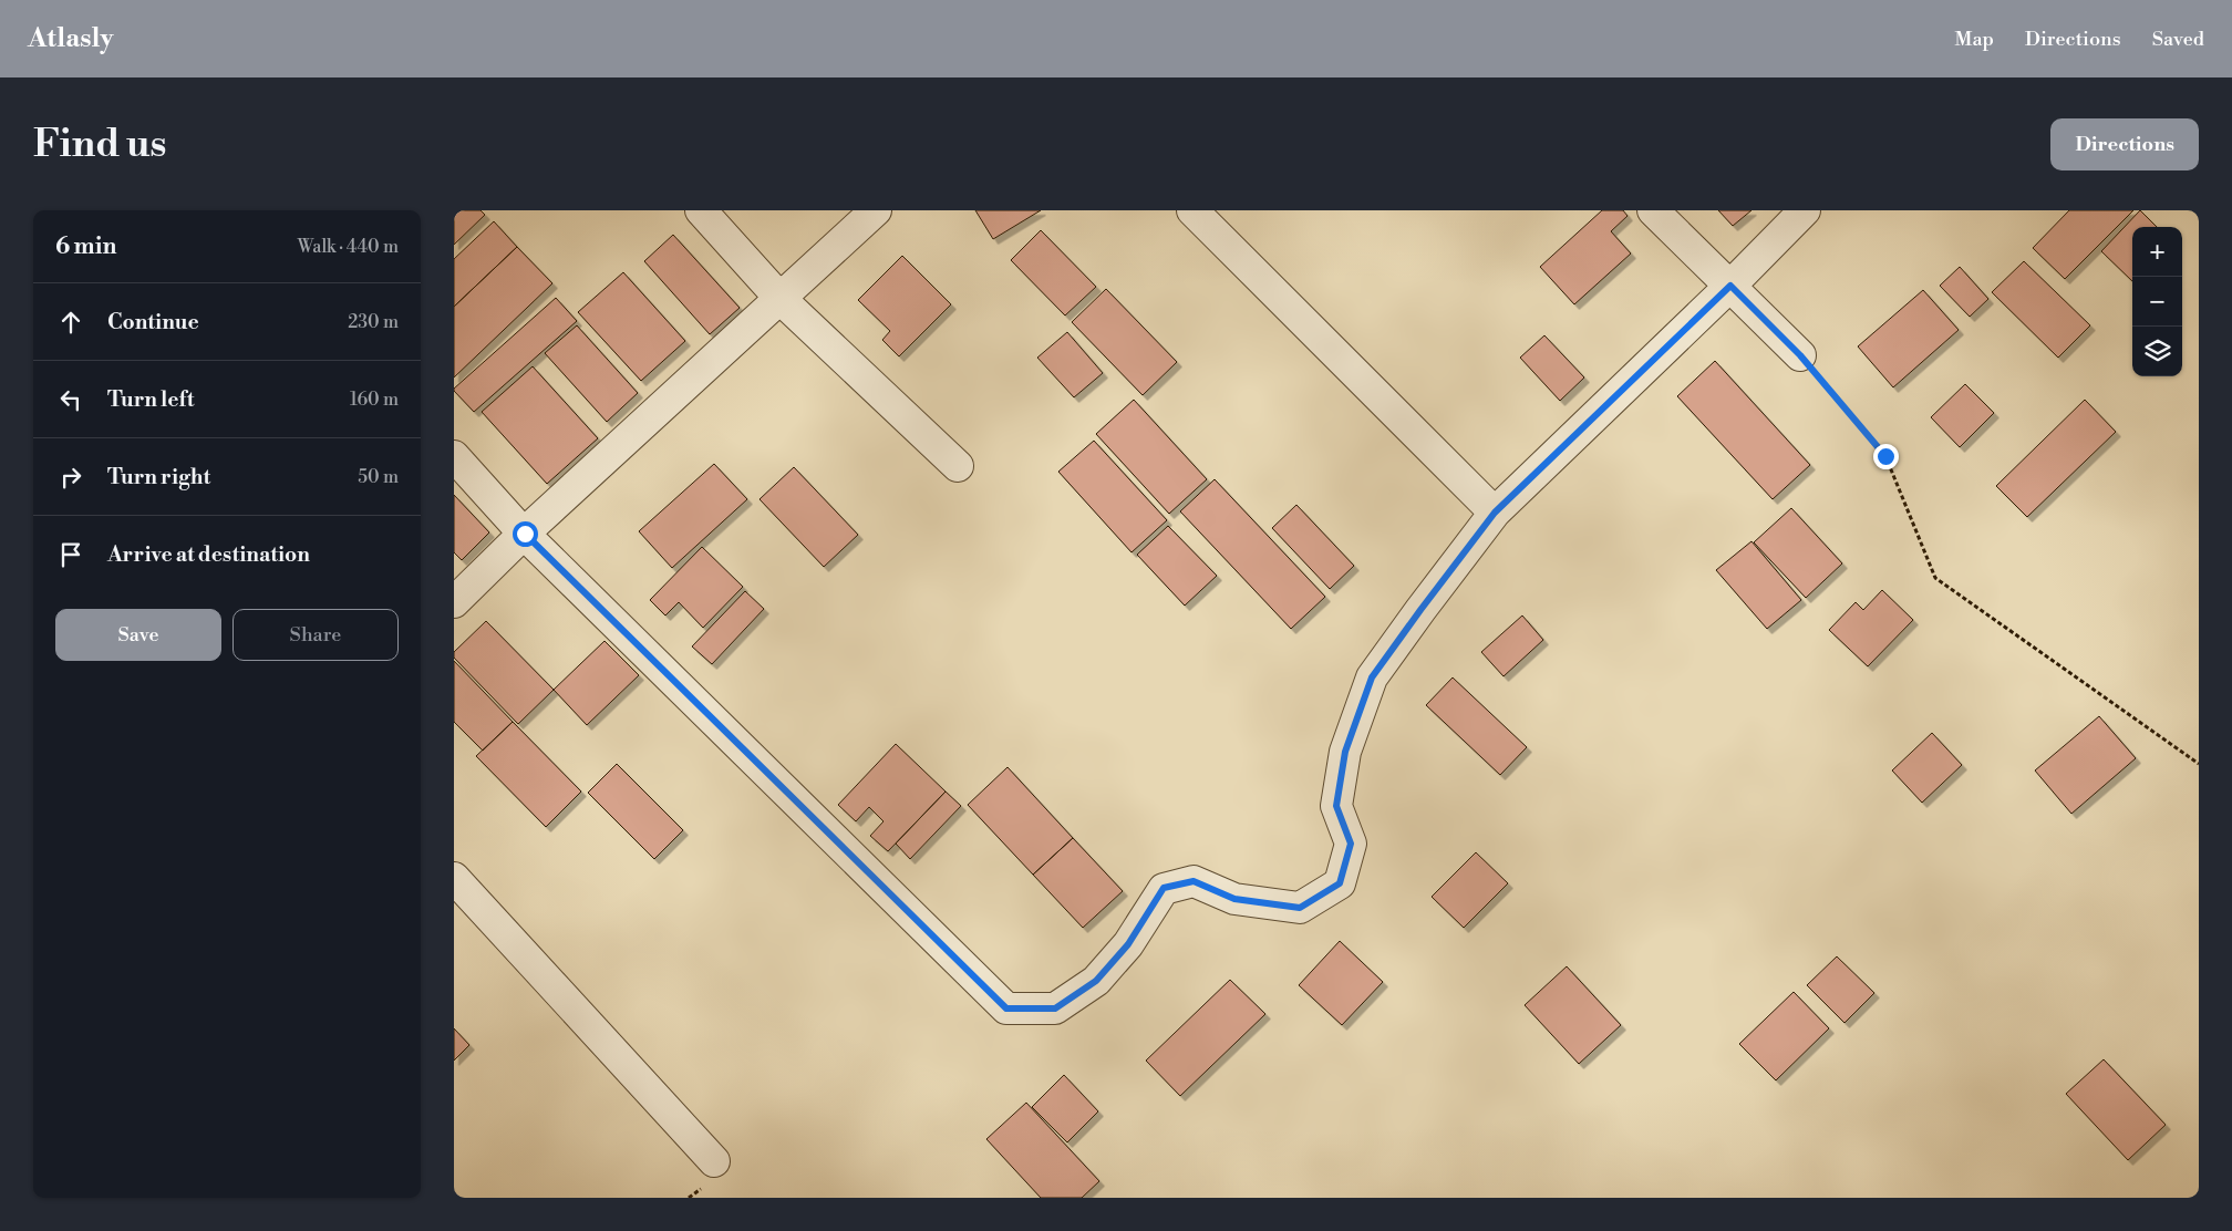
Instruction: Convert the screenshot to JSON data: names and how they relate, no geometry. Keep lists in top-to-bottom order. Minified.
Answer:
{"page":{"header":"Atlasly","nav":["Map","Directions","Saved"],"buttons":["Directions",["Save","Share"]],"title":"Find us","heading":["6 min","Walk · 440 m"],"map_buttons":["+","−"],"list":[["Continue","230 m"],["Turn left","160 m"],["Turn right","50 m"],"Arrive at destination"]}}
